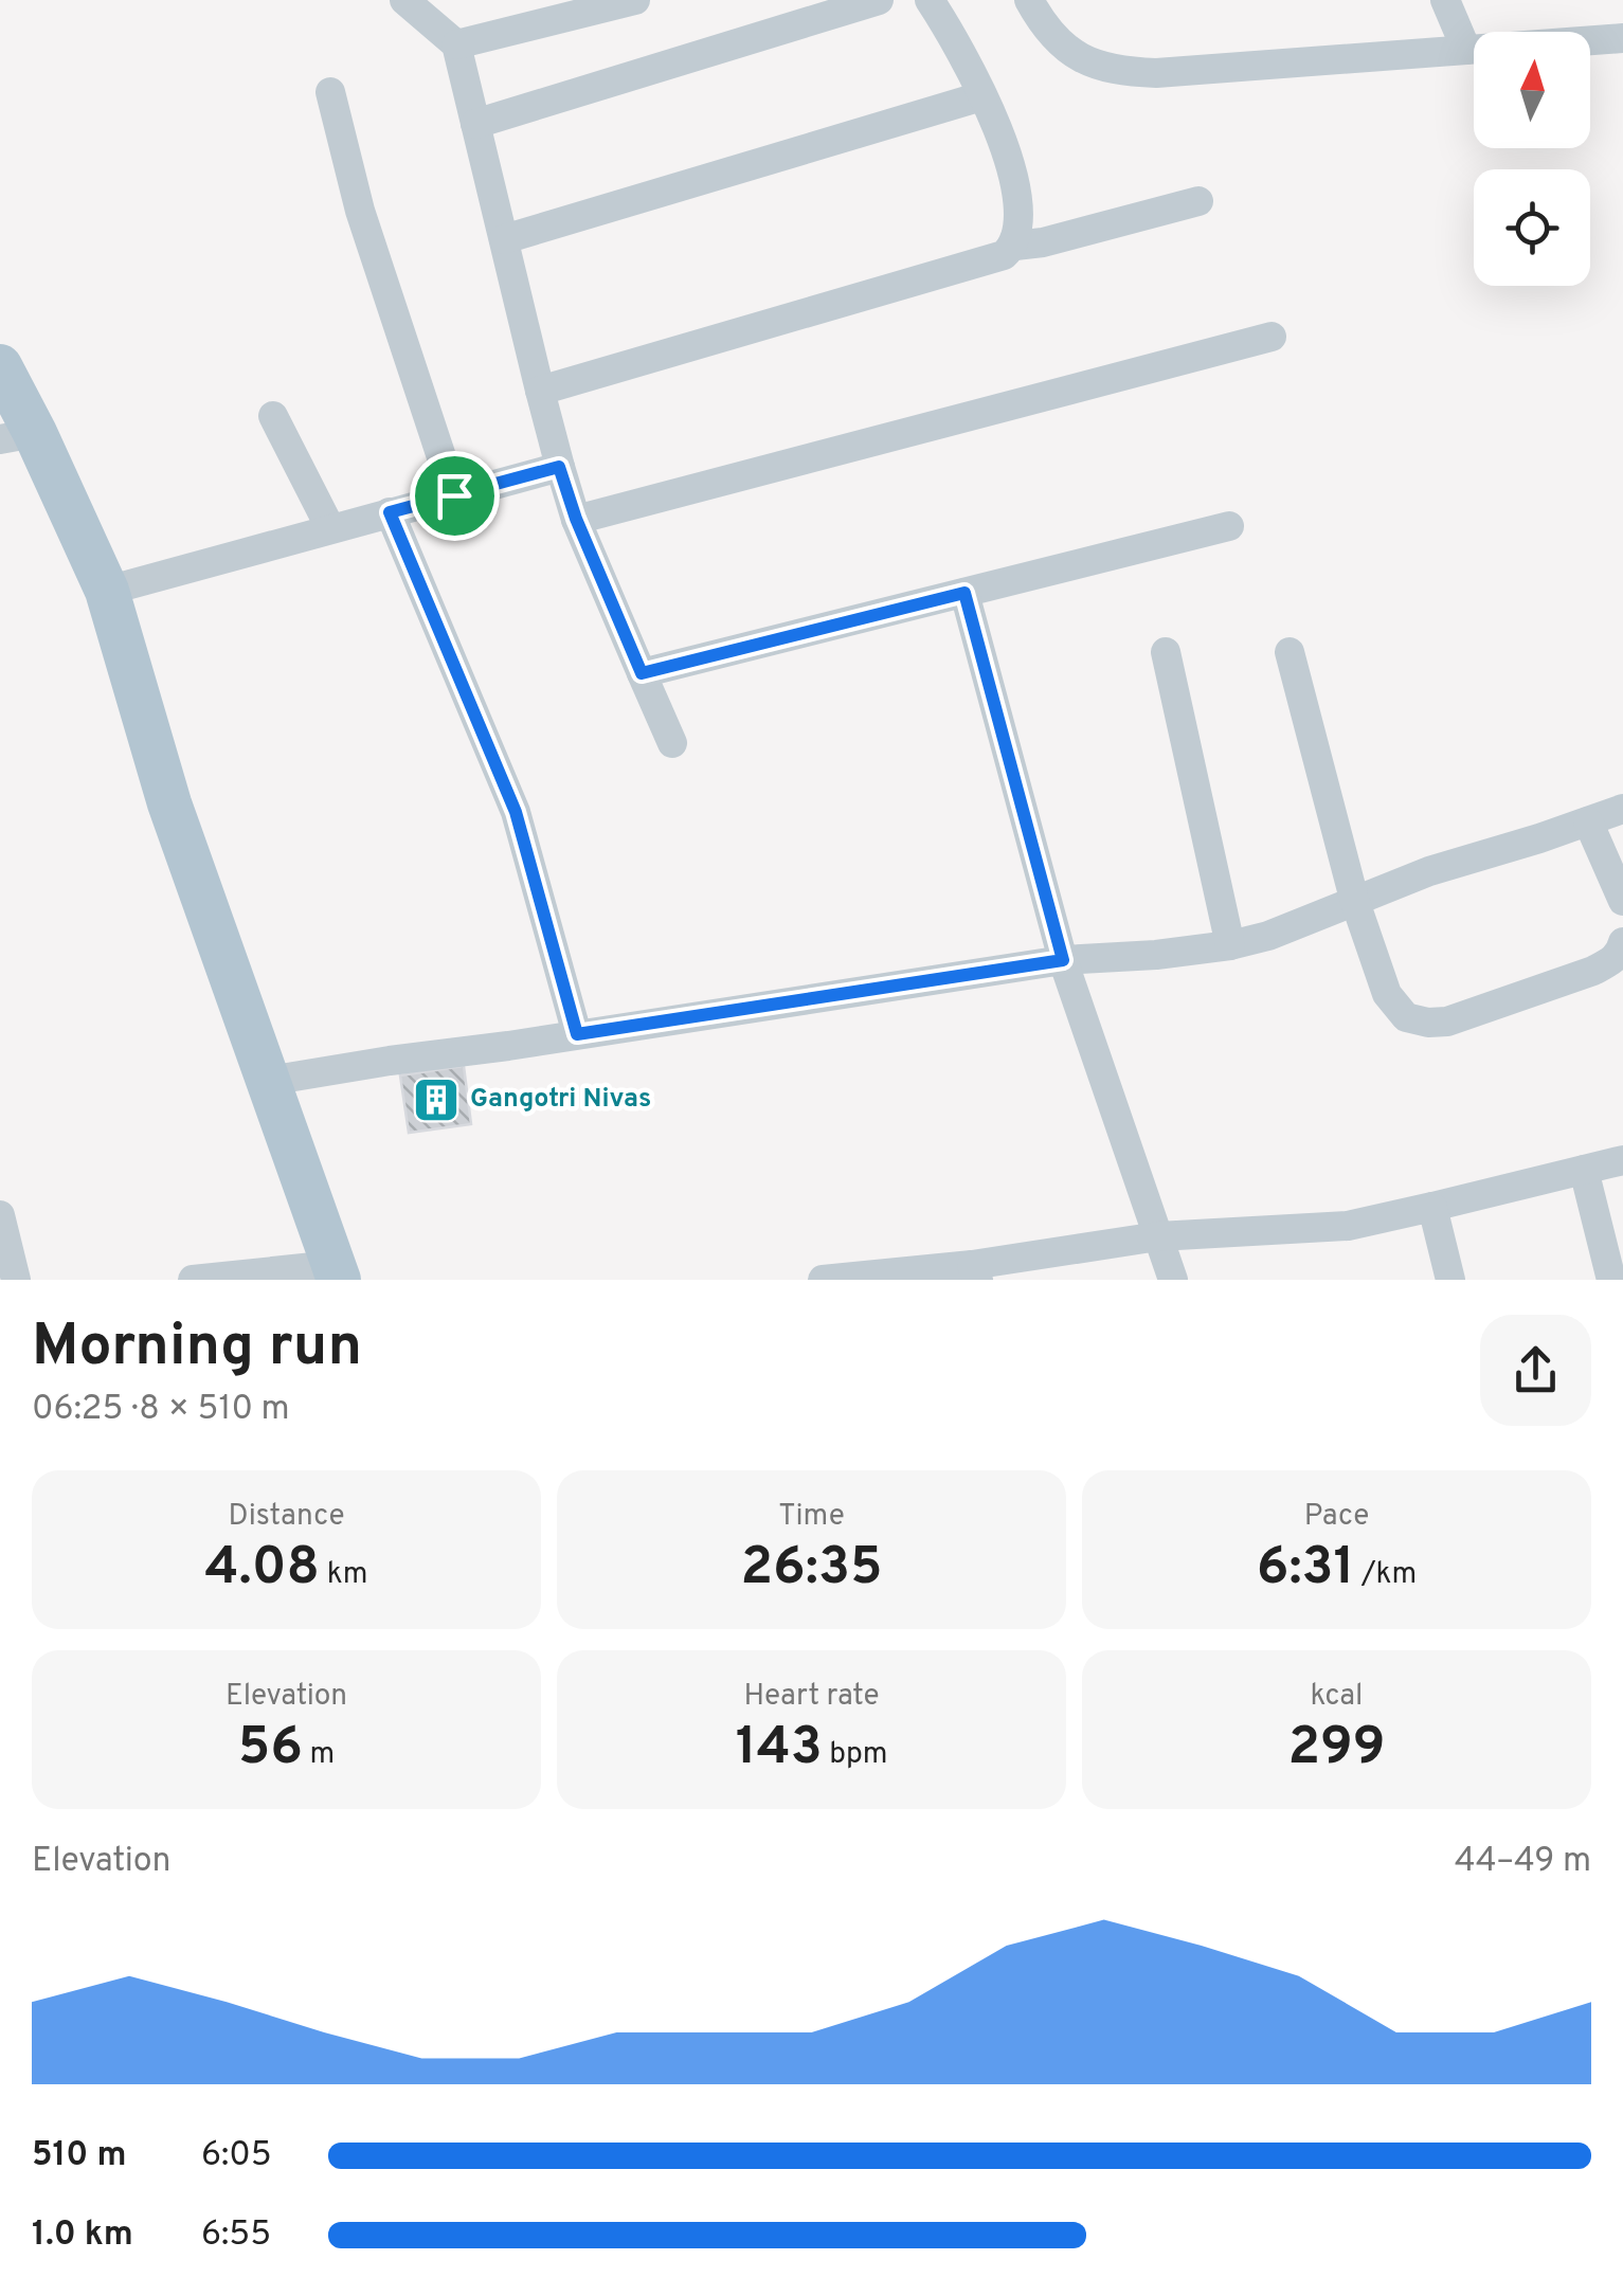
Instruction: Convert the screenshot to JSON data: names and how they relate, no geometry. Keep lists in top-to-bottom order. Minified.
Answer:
{"places":{"building":["Gangotri Nivas"]},"north":"top","page":{"heading":["Morning run","06:25 · 8 × 510 m"],"stats":[["Distance","4.08 km"],["Time","26:35"],["Pace","6:31 /km"],["Elevation","56 m"],["Heart rate","143 bpm"],["kcal","299"]],"chart":["Elevation","44–49 m"],"list":[{"name":"510 m","note":"6:05"},{"name":"1.0 km","note":"6:55"}]}}
